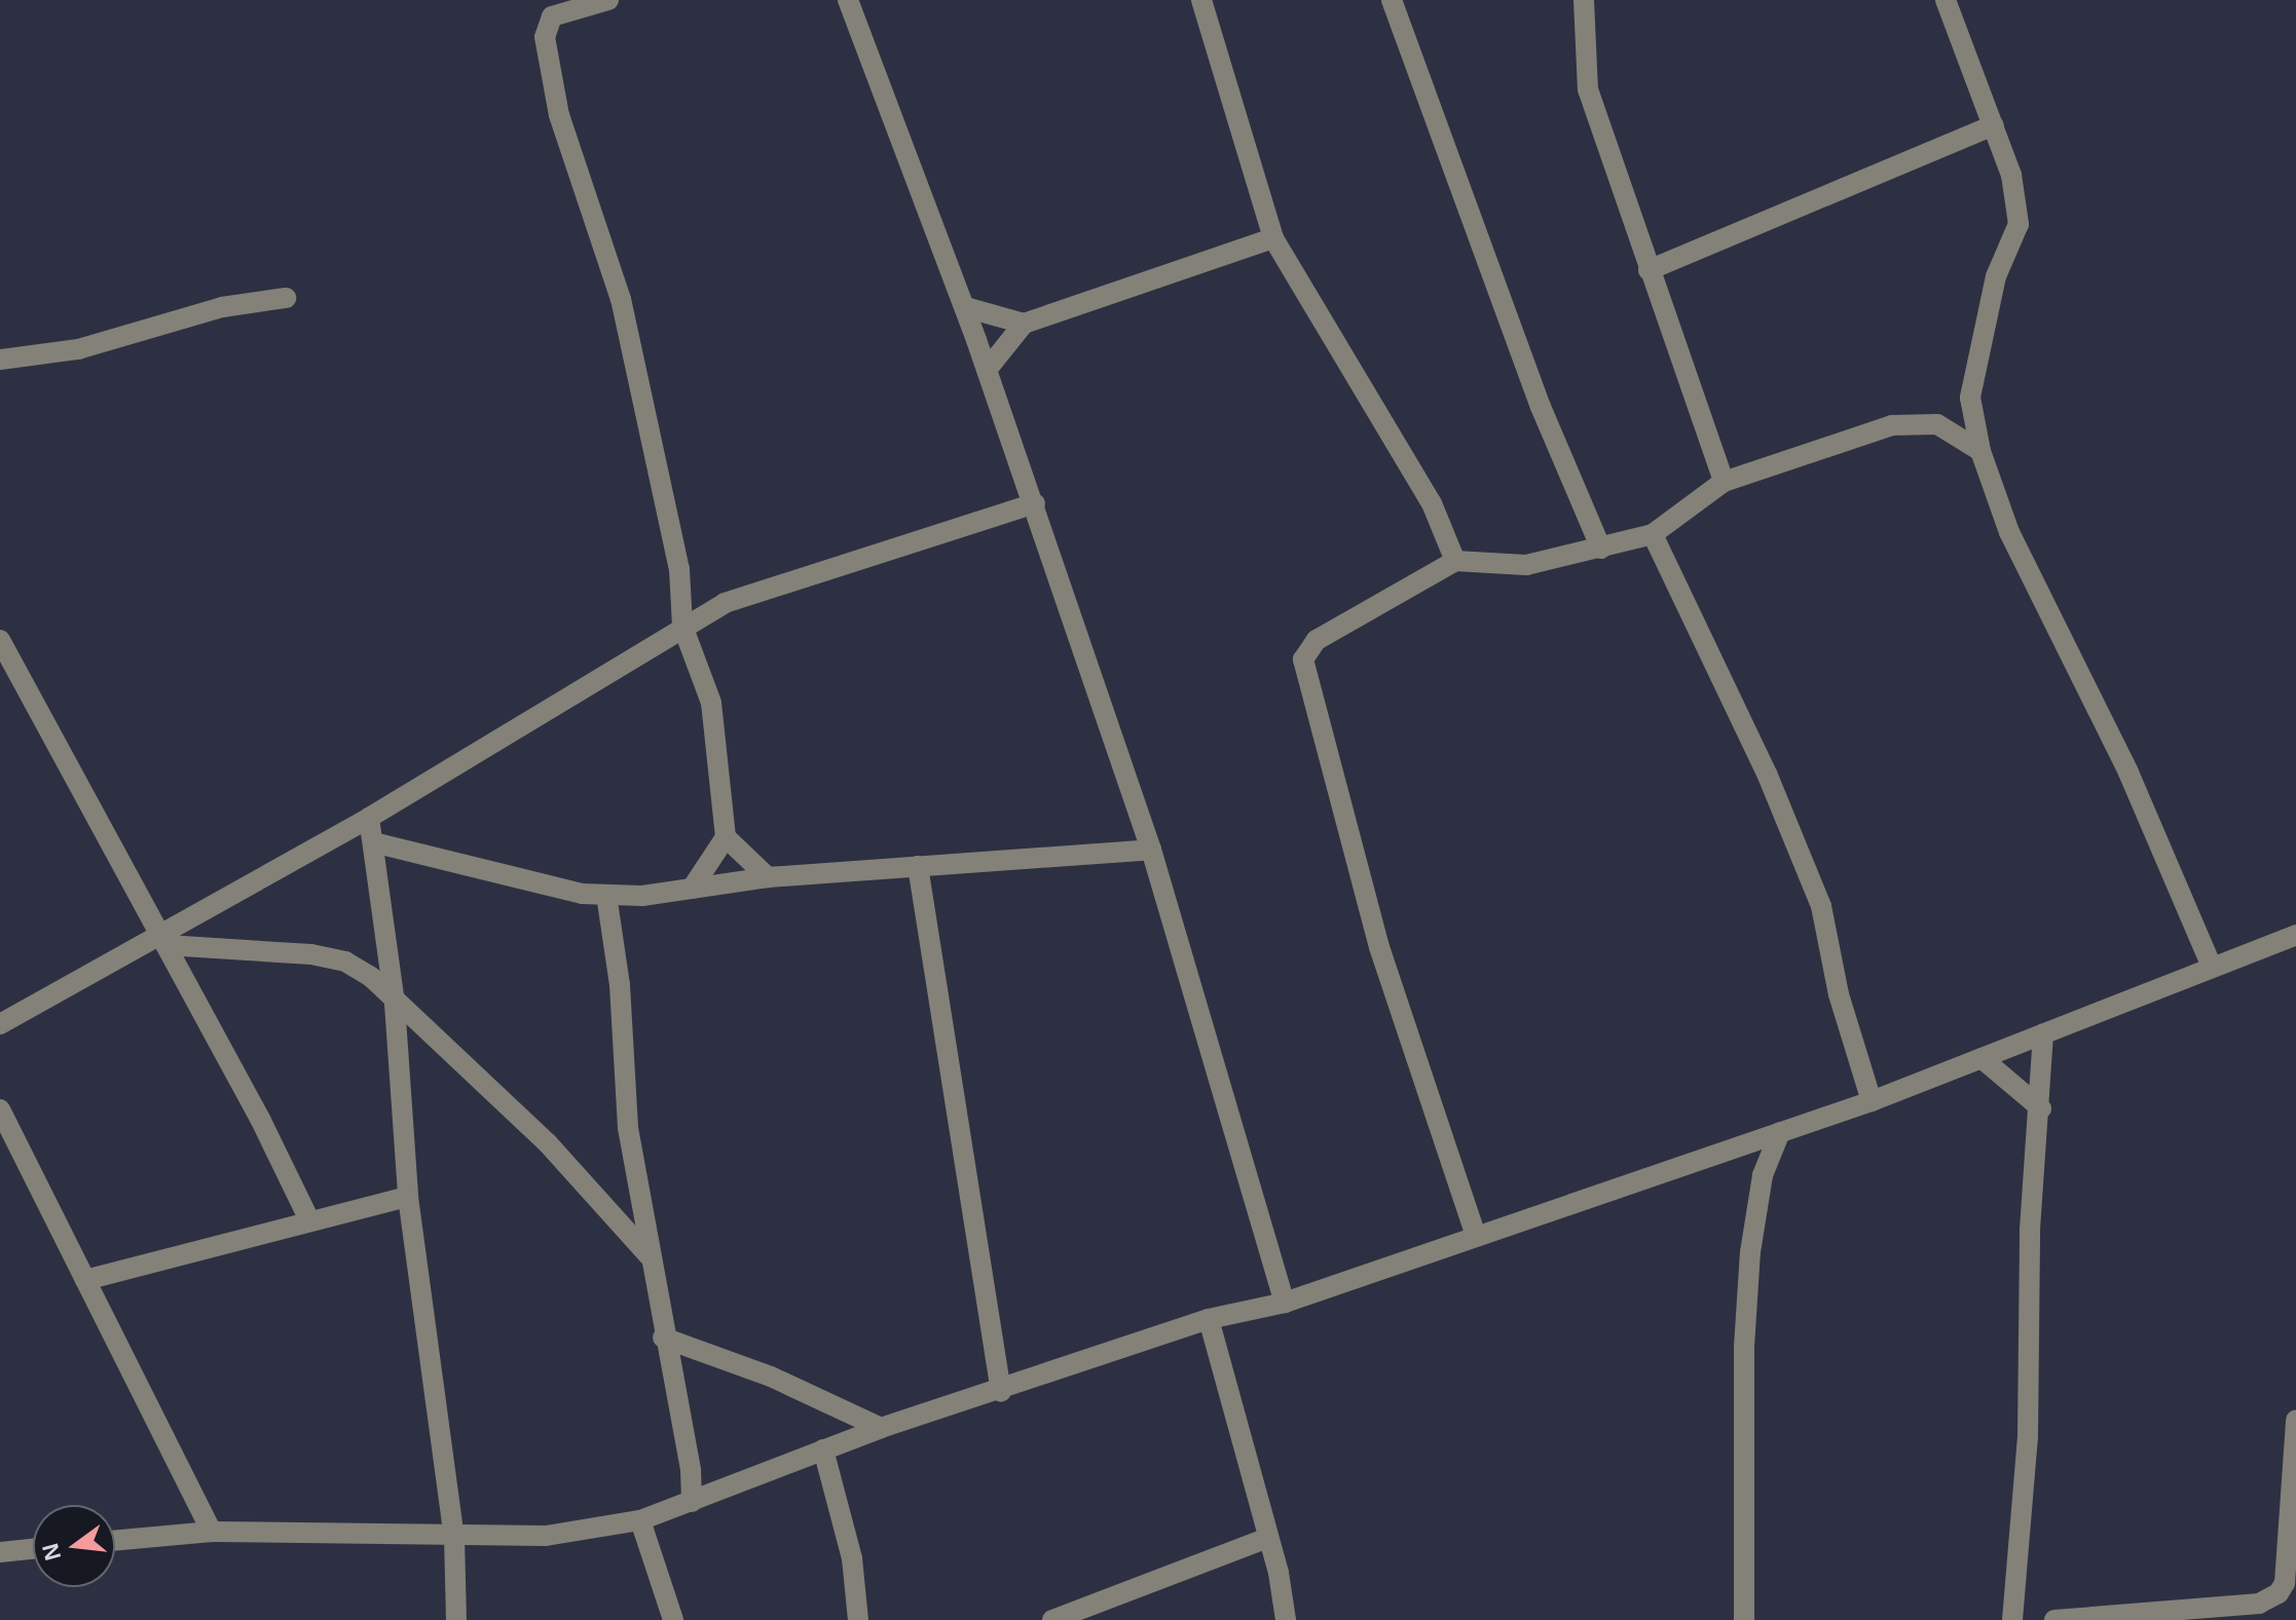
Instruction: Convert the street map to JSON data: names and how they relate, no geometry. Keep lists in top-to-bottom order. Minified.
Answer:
{"north":"left"}
